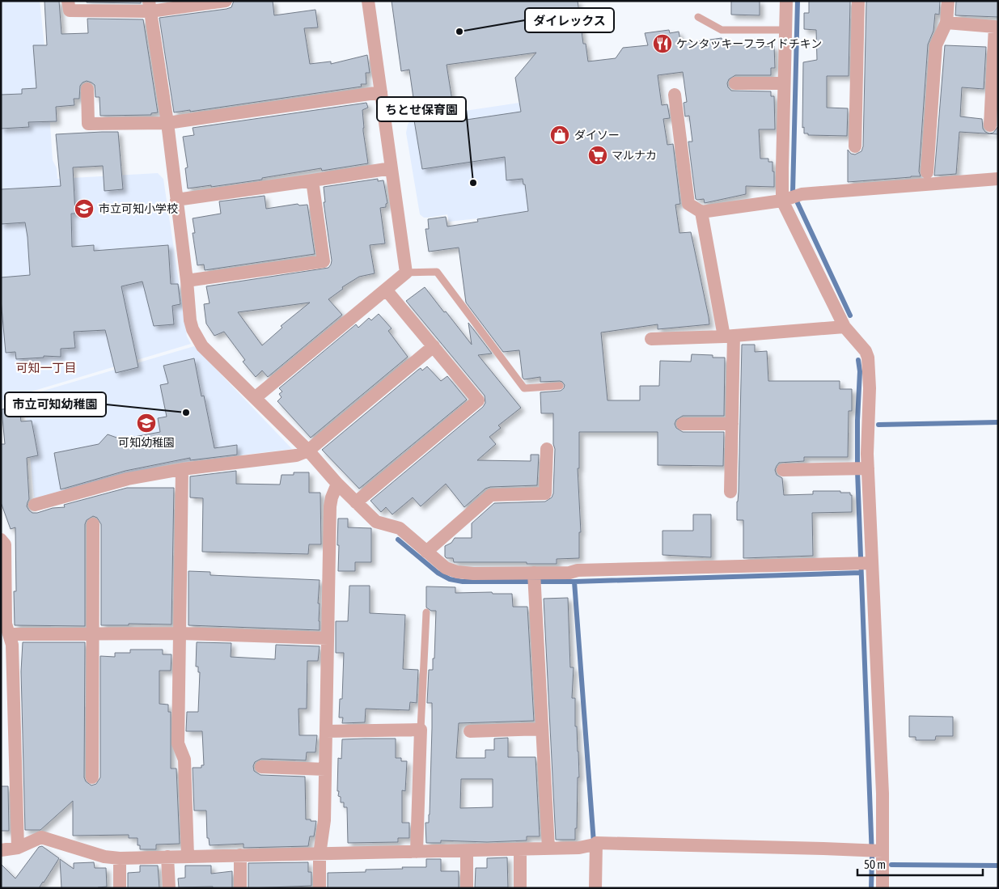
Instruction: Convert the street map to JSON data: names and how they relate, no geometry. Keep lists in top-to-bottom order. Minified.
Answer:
{"districts":["可知一丁目"],"places":{"other":["ダイレックス","ちとせ保育園","市立可知幼稚園"],"restaurant":["ケンタッキーフライドチキン"],"shop":["ダイソー"],"supermarket":["マルナカ"],"school or university":["市立可知小学校","可知幼稚園"]},"scale_bar":"50 m"}
